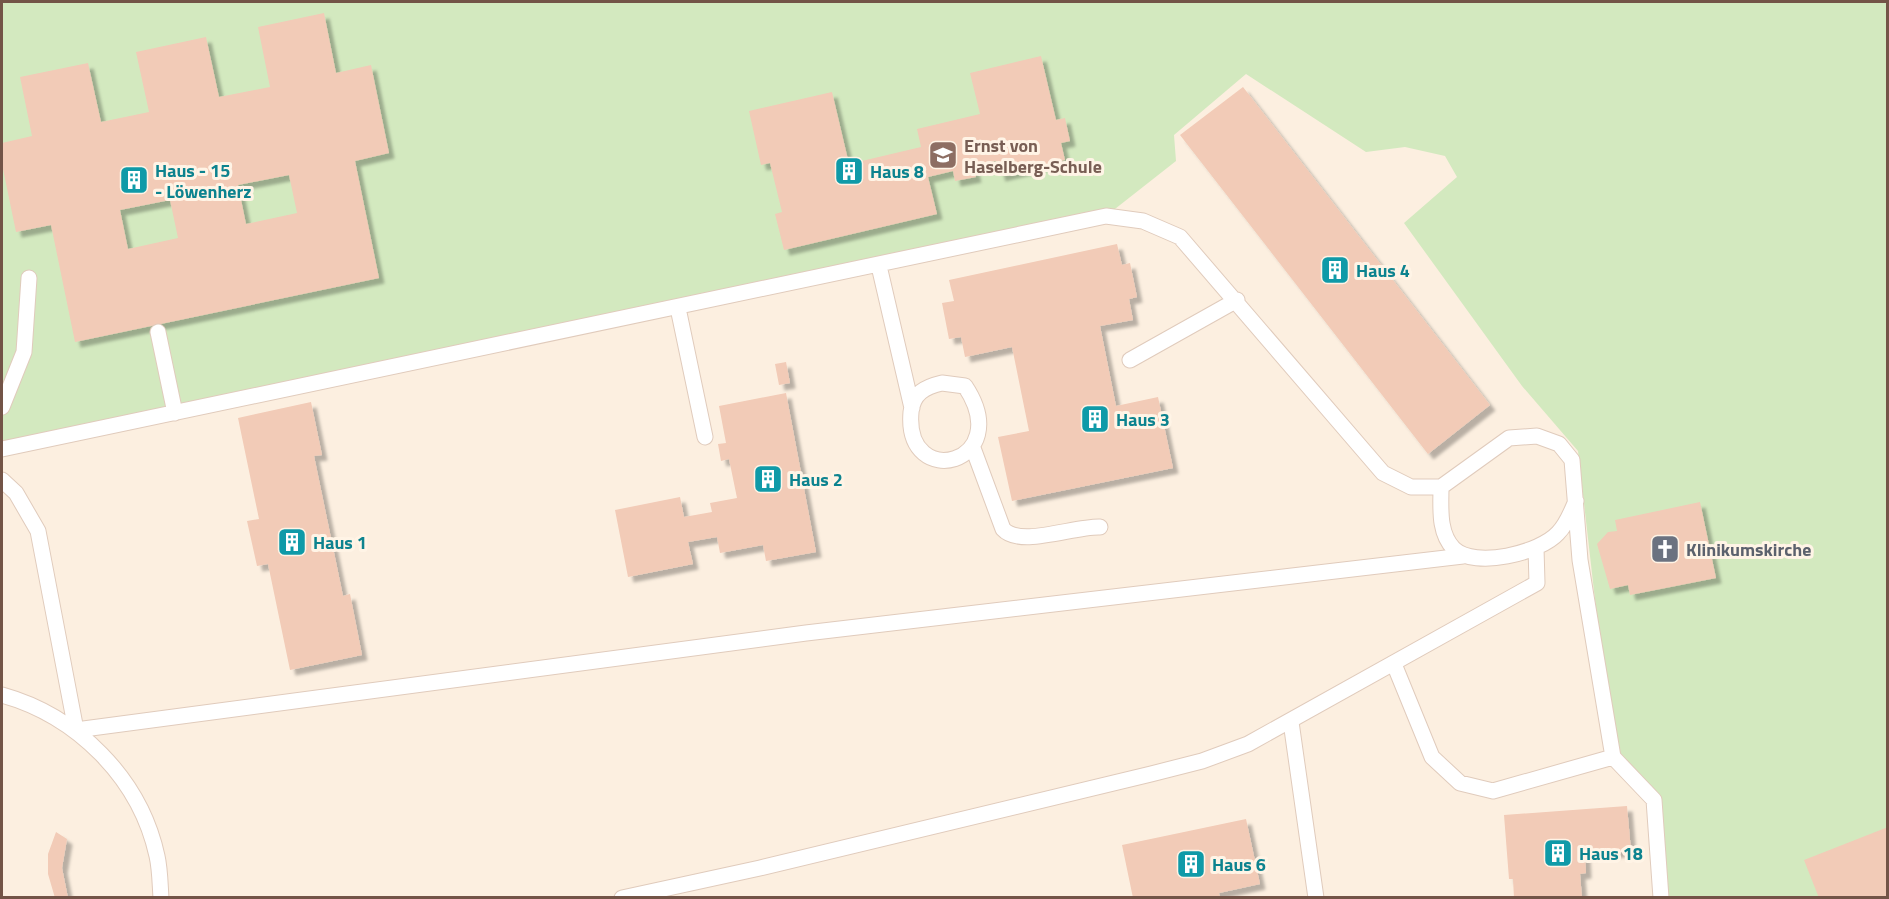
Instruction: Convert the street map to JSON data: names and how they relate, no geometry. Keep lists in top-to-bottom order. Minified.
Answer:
{"places":{"school or university":["Ernst von Haselberg-Schule"],"building":["Haus 8","Haus - 15 - Löwenherz","Haus 4","Haus 3","Haus 2","Haus 1","Haus 18","Haus 6"],"church":["Klinikumskirche"]}}
